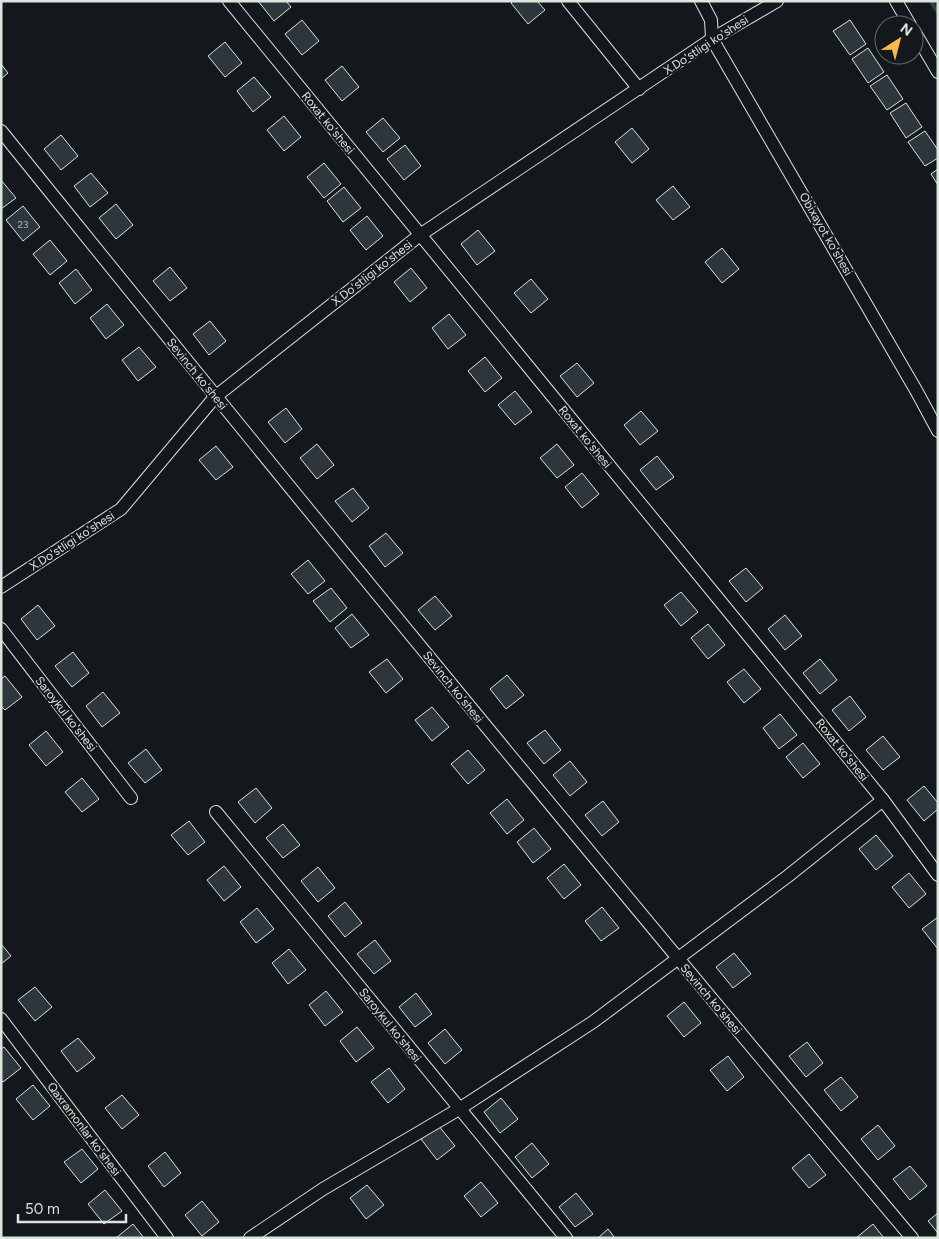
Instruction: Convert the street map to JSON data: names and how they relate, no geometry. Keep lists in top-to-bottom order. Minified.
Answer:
{"streets":{"street":["X.Do'stligi ko'shesi","Roxat ko'shesi","Obixayot ko'shesi","Sevinch ko'shesi","Saroykul ko'shesi","Qaxramonlar ko'shesi"]},"crossings":[["X.Do'stligi ko'shesi","Roxat ko'shesi"],["X.Do'stligi ko'shesi","Obixayot ko'shesi"],["X.Do'stligi ko'shesi","Sevinch ko'shesi"]],"house_numbers":["23"],"scale_bar":"50 m","north":"top right"}
